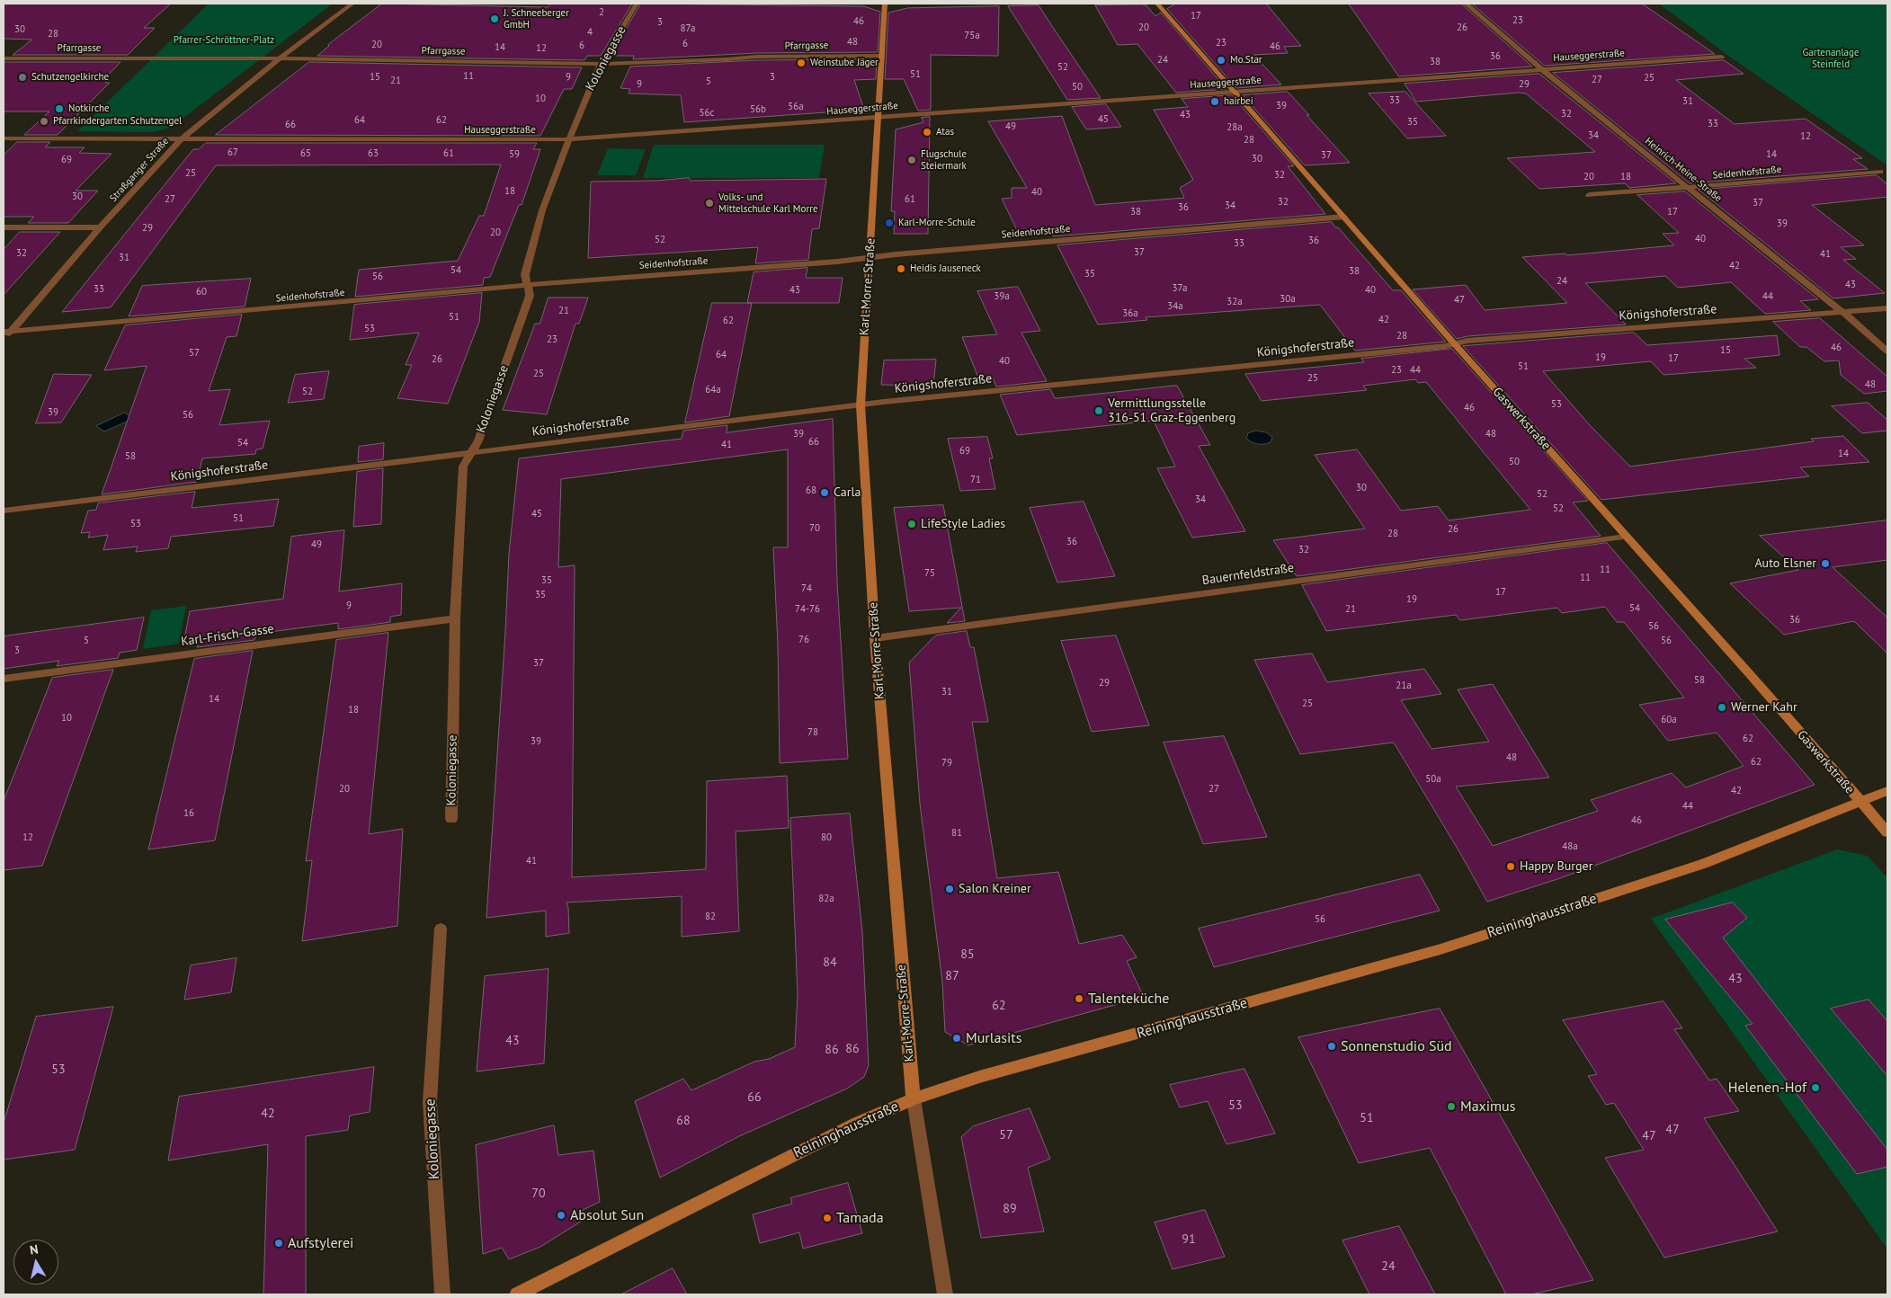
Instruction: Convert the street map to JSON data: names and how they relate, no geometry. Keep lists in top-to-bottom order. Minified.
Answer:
{"streets":{"main road":["Karl-Morre-Straße","Gaswerkstraße","Reininghausstraße"],"street":["Pfarrgasse","Hauseggerstraße","Koloniegasse","Straßganger Straße","Heinrich-Heine-Straße","Seidenhofstraße","Königshoferstraße","Bauernfeldstraße","Karl-Frisch-Gasse"]},"crossings":[["Pfarrgasse","Koloniegasse"],["Pfarrgasse","Straßganger Straße"],["Pfarrgasse","Karl-Morre-Straße"],["Hauseggerstraße","Koloniegasse"],["Hauseggerstraße","Straßganger Straße"],["Hauseggerstraße","Heinrich-Heine-Straße"],["Hauseggerstraße","Karl-Morre-Straße"],["Hauseggerstraße","Gaswerkstraße"],["Koloniegasse","Seidenhofstraße"],["Koloniegasse","Königshoferstraße"],["Koloniegasse","Karl-Frisch-Gasse"],["Straßganger Straße","Seidenhofstraße"],["Heinrich-Heine-Straße","Seidenhofstraße"],["Heinrich-Heine-Straße","Königshoferstraße"],["Seidenhofstraße","Karl-Morre-Straße"],["Seidenhofstraße","Gaswerkstraße"],["Karl-Morre-Straße","Königshoferstraße"],["Karl-Morre-Straße","Bauernfeldstraße"],["Karl-Morre-Straße","Reininghausstraße"],["Königshoferstraße","Gaswerkstraße"],["Gaswerkstraße","Bauernfeldstraße"],["Gaswerkstraße","Reininghausstraße"]],"parks":["Pfarrer-Schröttner-Platz","Gartenanlage Steinfeld"],"places":["J. Schneeberger GmbH","Mo.Star","Weinstube Jäger","Schutzengelkirche","hairbei","Notkirche","Pfarrkindergarten Schutzengel","Atas","Flugschule Steiermark","Volks- und Mittelschule Karl Morre","Karl-Morre-Schule","Heidis Jauseneck","Vermittlungsstelle 316-51 Graz-Eggenberg","Carla","LifeStyle Ladies","Auto Elsner","Werner Kahr","Happy Burger","Salon Kreiner","Talenteküche","Murlasits","Sonnenstudio Süd","Helenen-Hof","Maximus","Absolut Sun","Tamada","Aufstylerei"],"house_numbers":["2","17","23","46","3","20","26","87a","30","4","28","75a","48","23","6","20","6","46","14","12","36","24","38","52","51","11","15","9","3","25","27","21","5","9","29","50","10","33","31","39","56a","56b","56c","32","43","45","64","62","35","33","66","49","28a","34","12","28","67","65","63","61","59","14","37","30","69","25","32","20","18","18","40","30","27","61","32","37","34","36","38","17","39","29","20","40","52","36","33","37","32","41","31","42","54","38","35","56","24","43","37a","33","43","40","60","39a","44","30a","47","32a","34a","21","36a","51","42","62","53","28","23","46","15","57","64","19","17","26","40","51","23","44","25","25","48","64a","52","53","46","39","56","39","48","66","54","41","69","14","58","50","71","30","68","52","34","52","45","51","53","70","26","28","36","49","32","11","75","11","35","74","17","35","19","9","54","74-76","21","36","56","76","5","56","3","37","58","29","21a","31","14","25","18","10","60a","78","62","39","48","62","79","50a","20","27","42","44","16","46","81","12","80","48a","41","82a","82","56","85","84","87","43","62","43","86","86","53","66","53","42","51","68","47","57","47","70","89","91","24"],"north":"top"}
